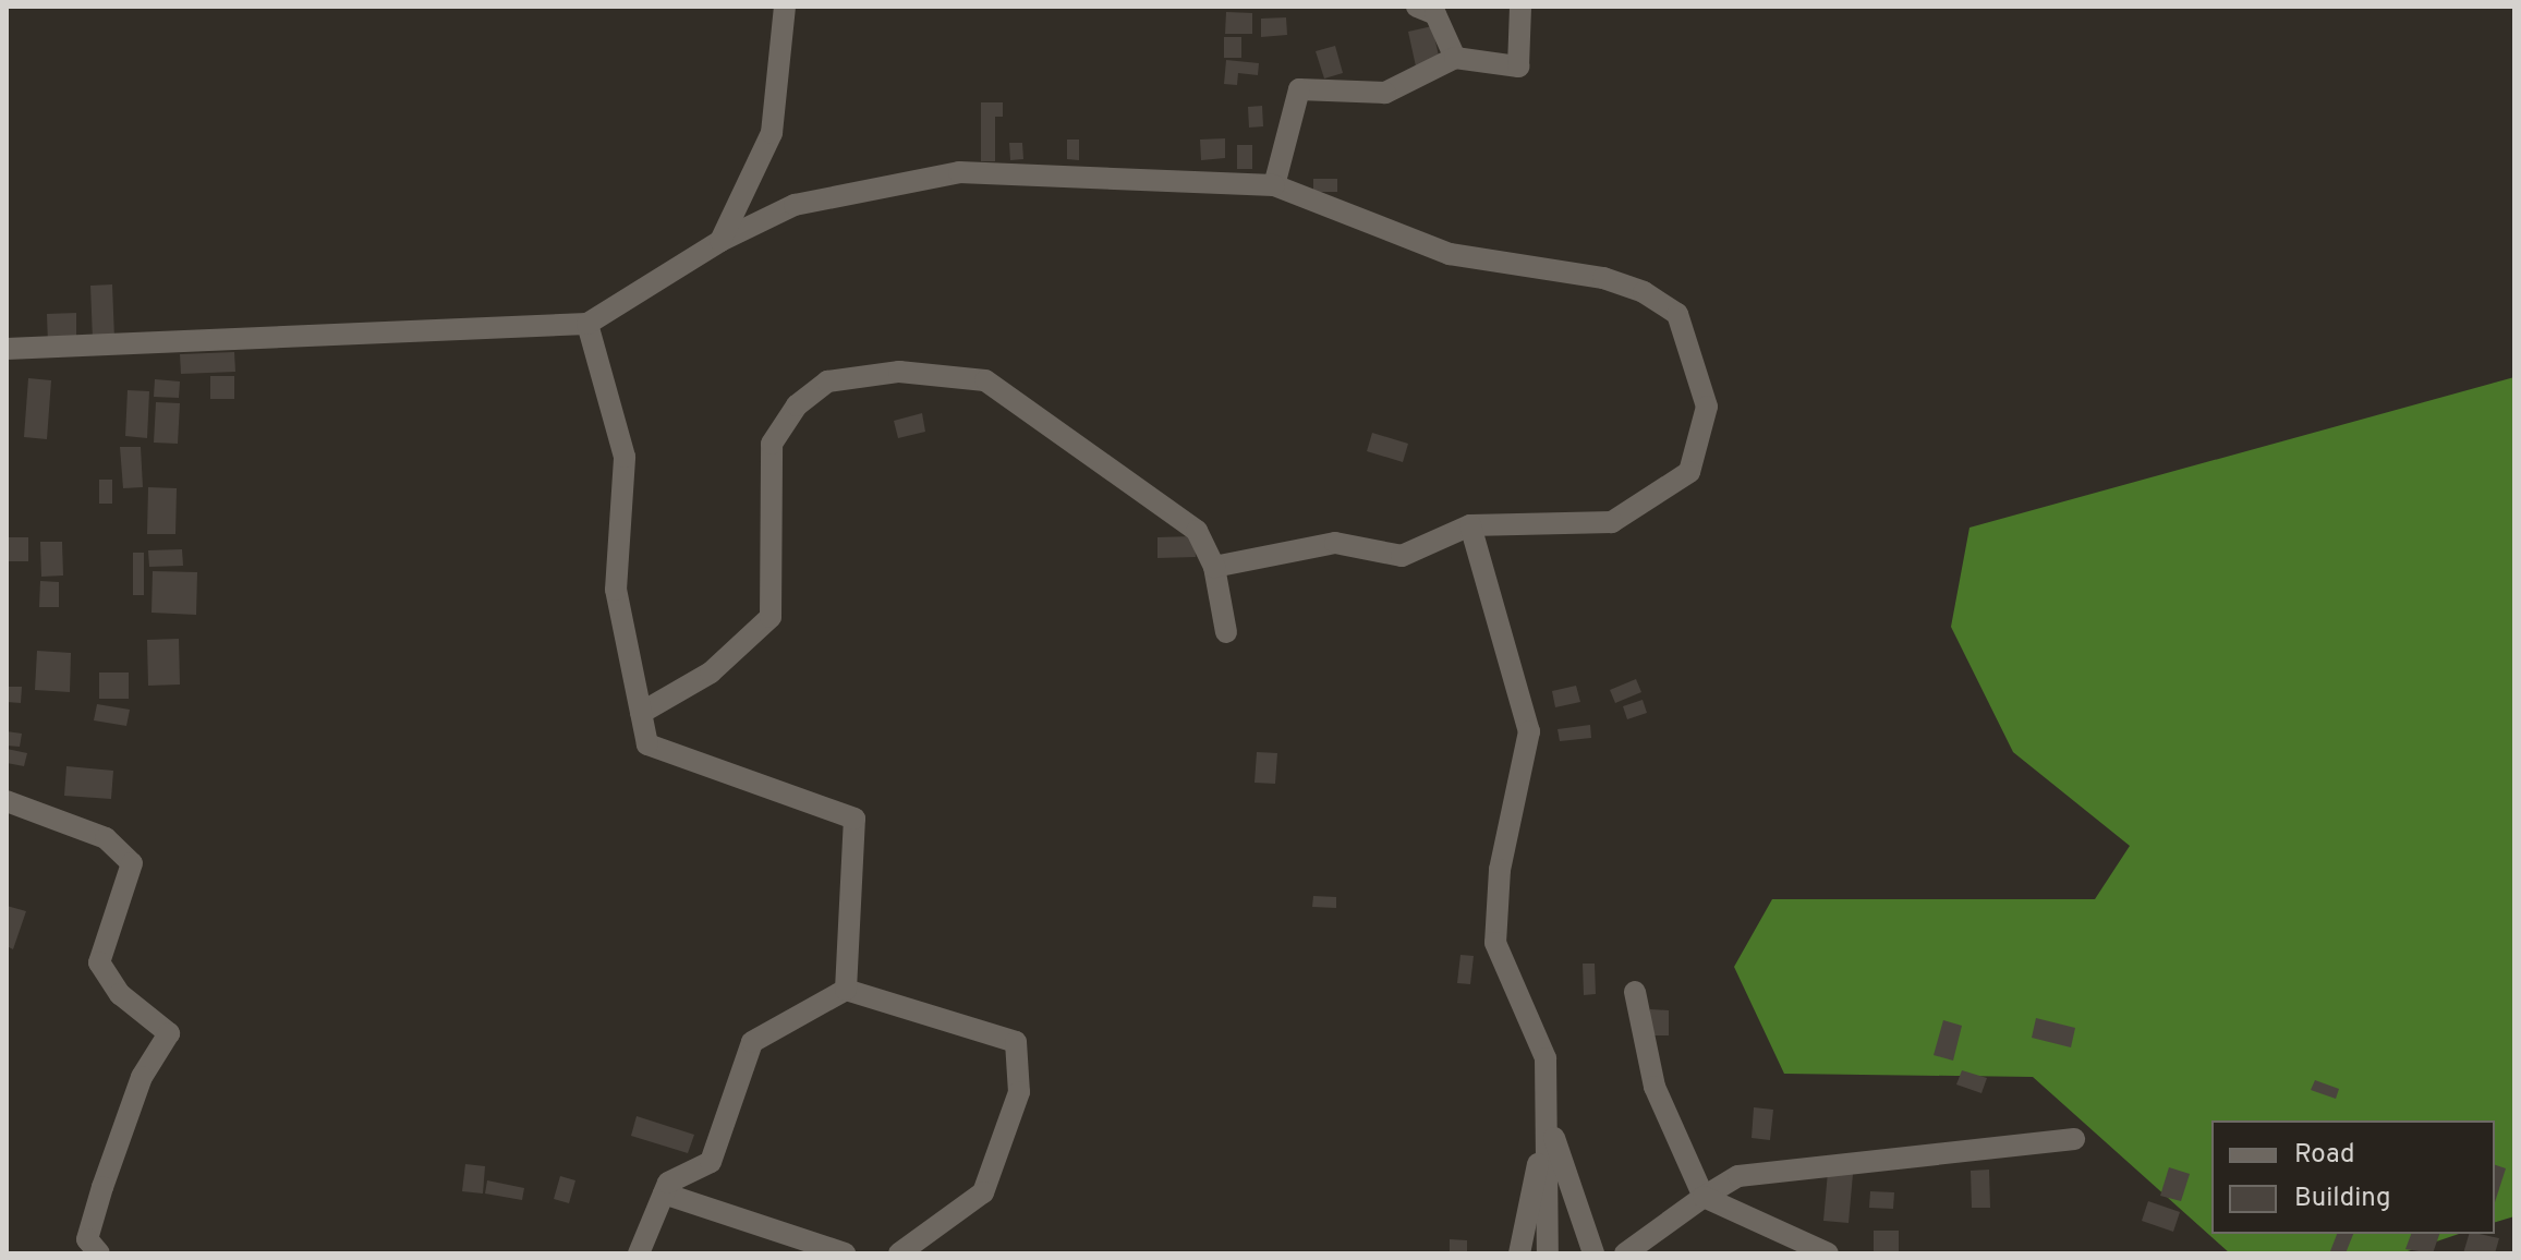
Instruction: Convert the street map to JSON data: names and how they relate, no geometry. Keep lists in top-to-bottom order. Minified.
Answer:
{"legend":["Road","Building"]}
